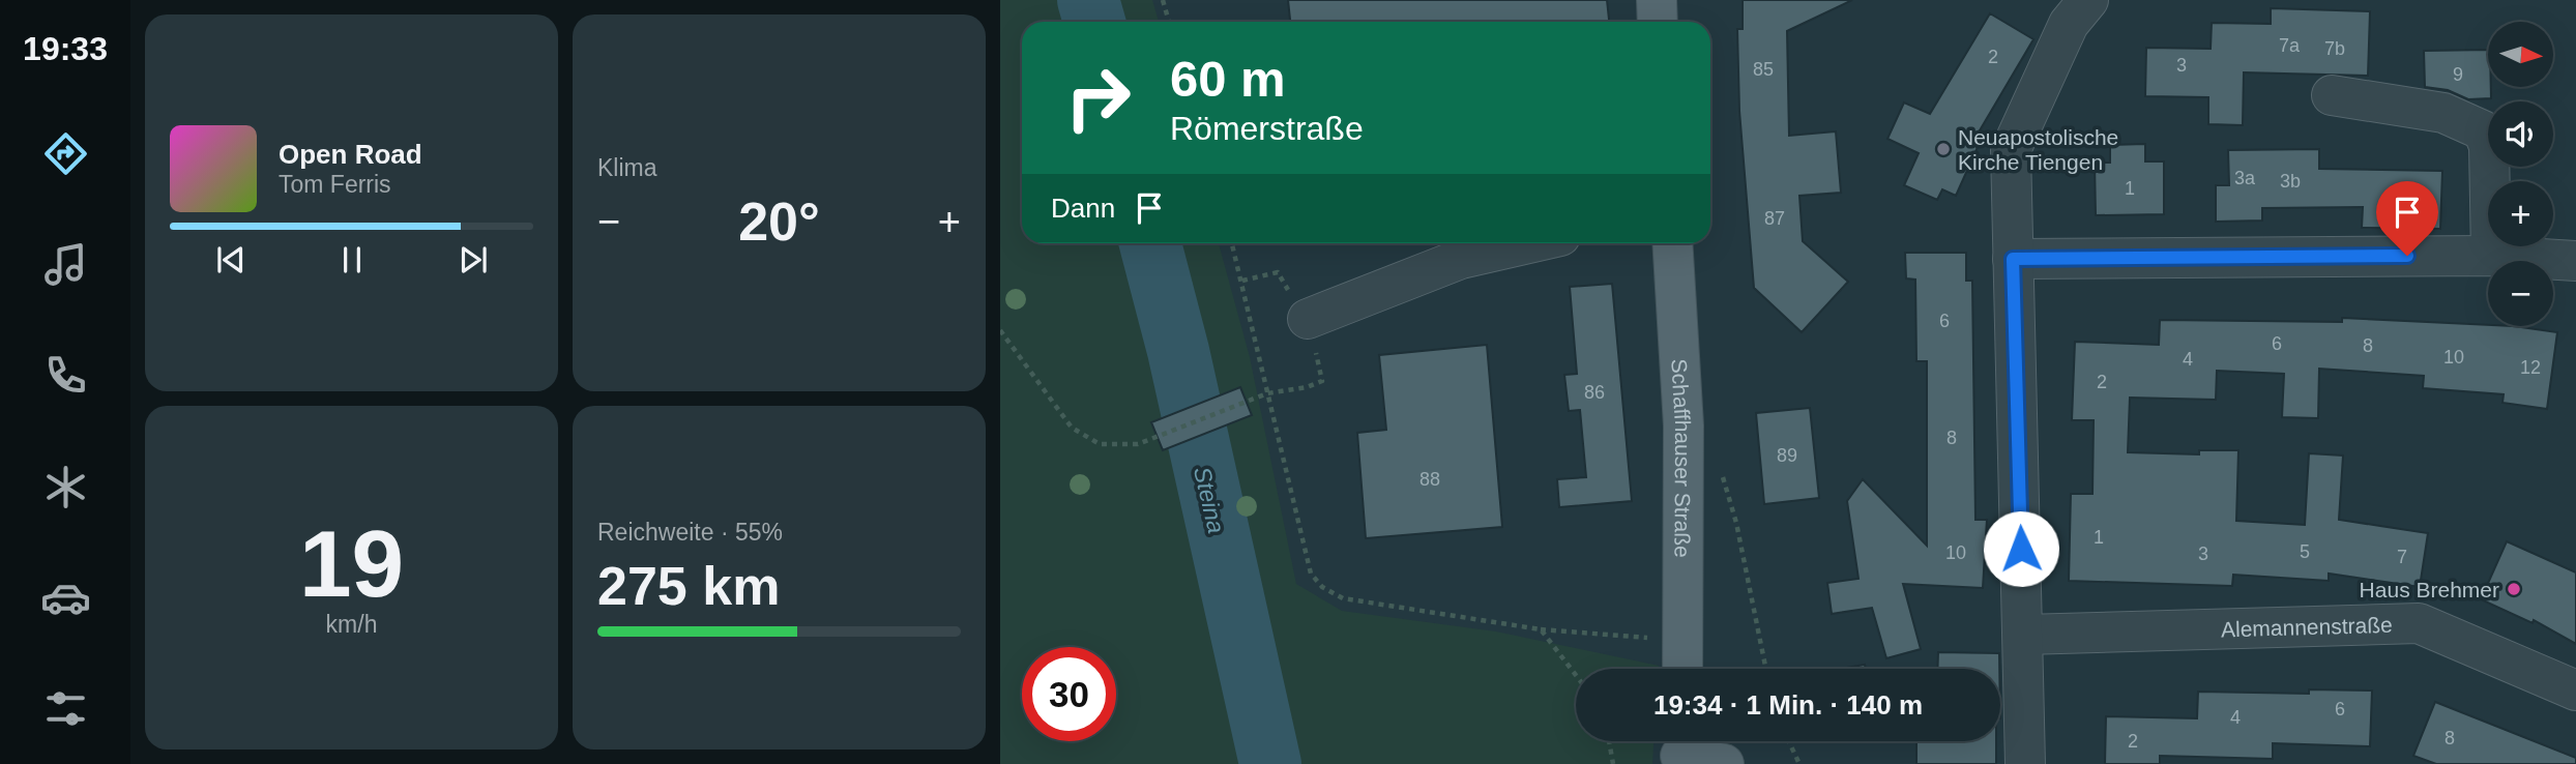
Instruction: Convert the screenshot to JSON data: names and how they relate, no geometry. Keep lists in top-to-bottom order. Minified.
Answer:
{"streets":{"main road":["Schaffhauser Straße"],"street":["Alemannenstraße"]},"water":["Steina"],"places":["Neuapostolische Kirche Tiengen","Haus Brehmer"],"house_numbers":["7a","7b","2","3","85","9","3a","3b","1","87","6","6","8","10","4","12","2","86","8","89","88","1","5","10","3","7","6","4","8","2"],"north":"right","page":{"tabs":"19:33","tile":["Klima",["19","km/h"],["Reichweite · 55%","275 km"]],"map_buttons":["+","−"],"turn":["60 m","Römerstraße"],"song":["Open Road","Tom Ferris"],"then":"Dann","heat":["−","20°","+"],"limit":"30","trip":"19:34 · 1 Min. · 140 m"}}
